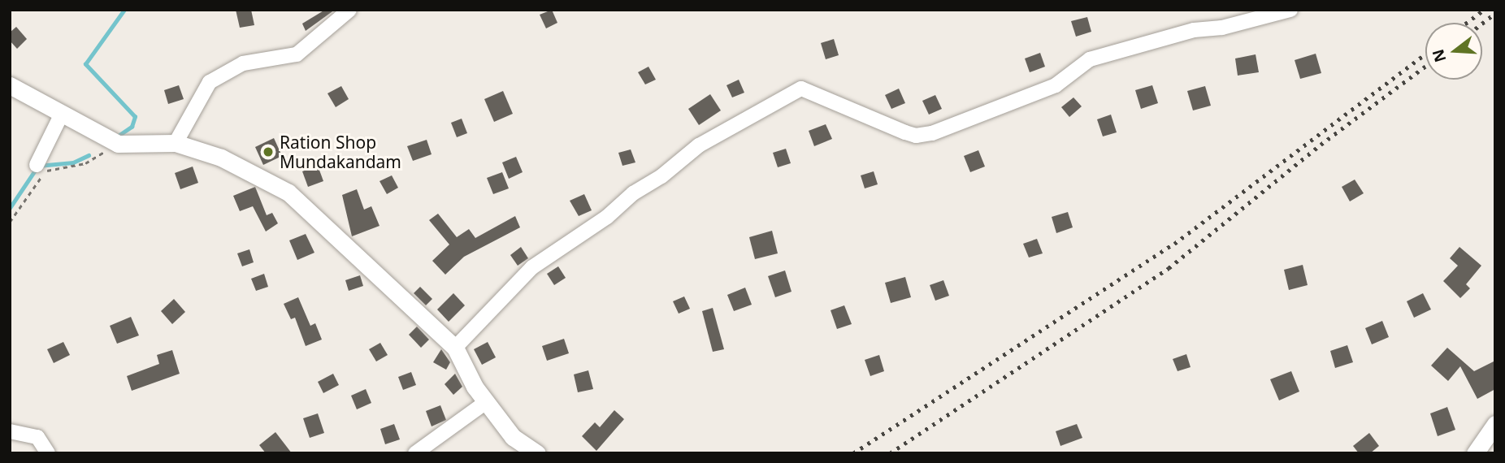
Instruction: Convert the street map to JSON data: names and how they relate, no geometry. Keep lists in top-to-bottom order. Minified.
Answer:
{"places":["Ration Shop Mundakandam"],"north":"left"}
